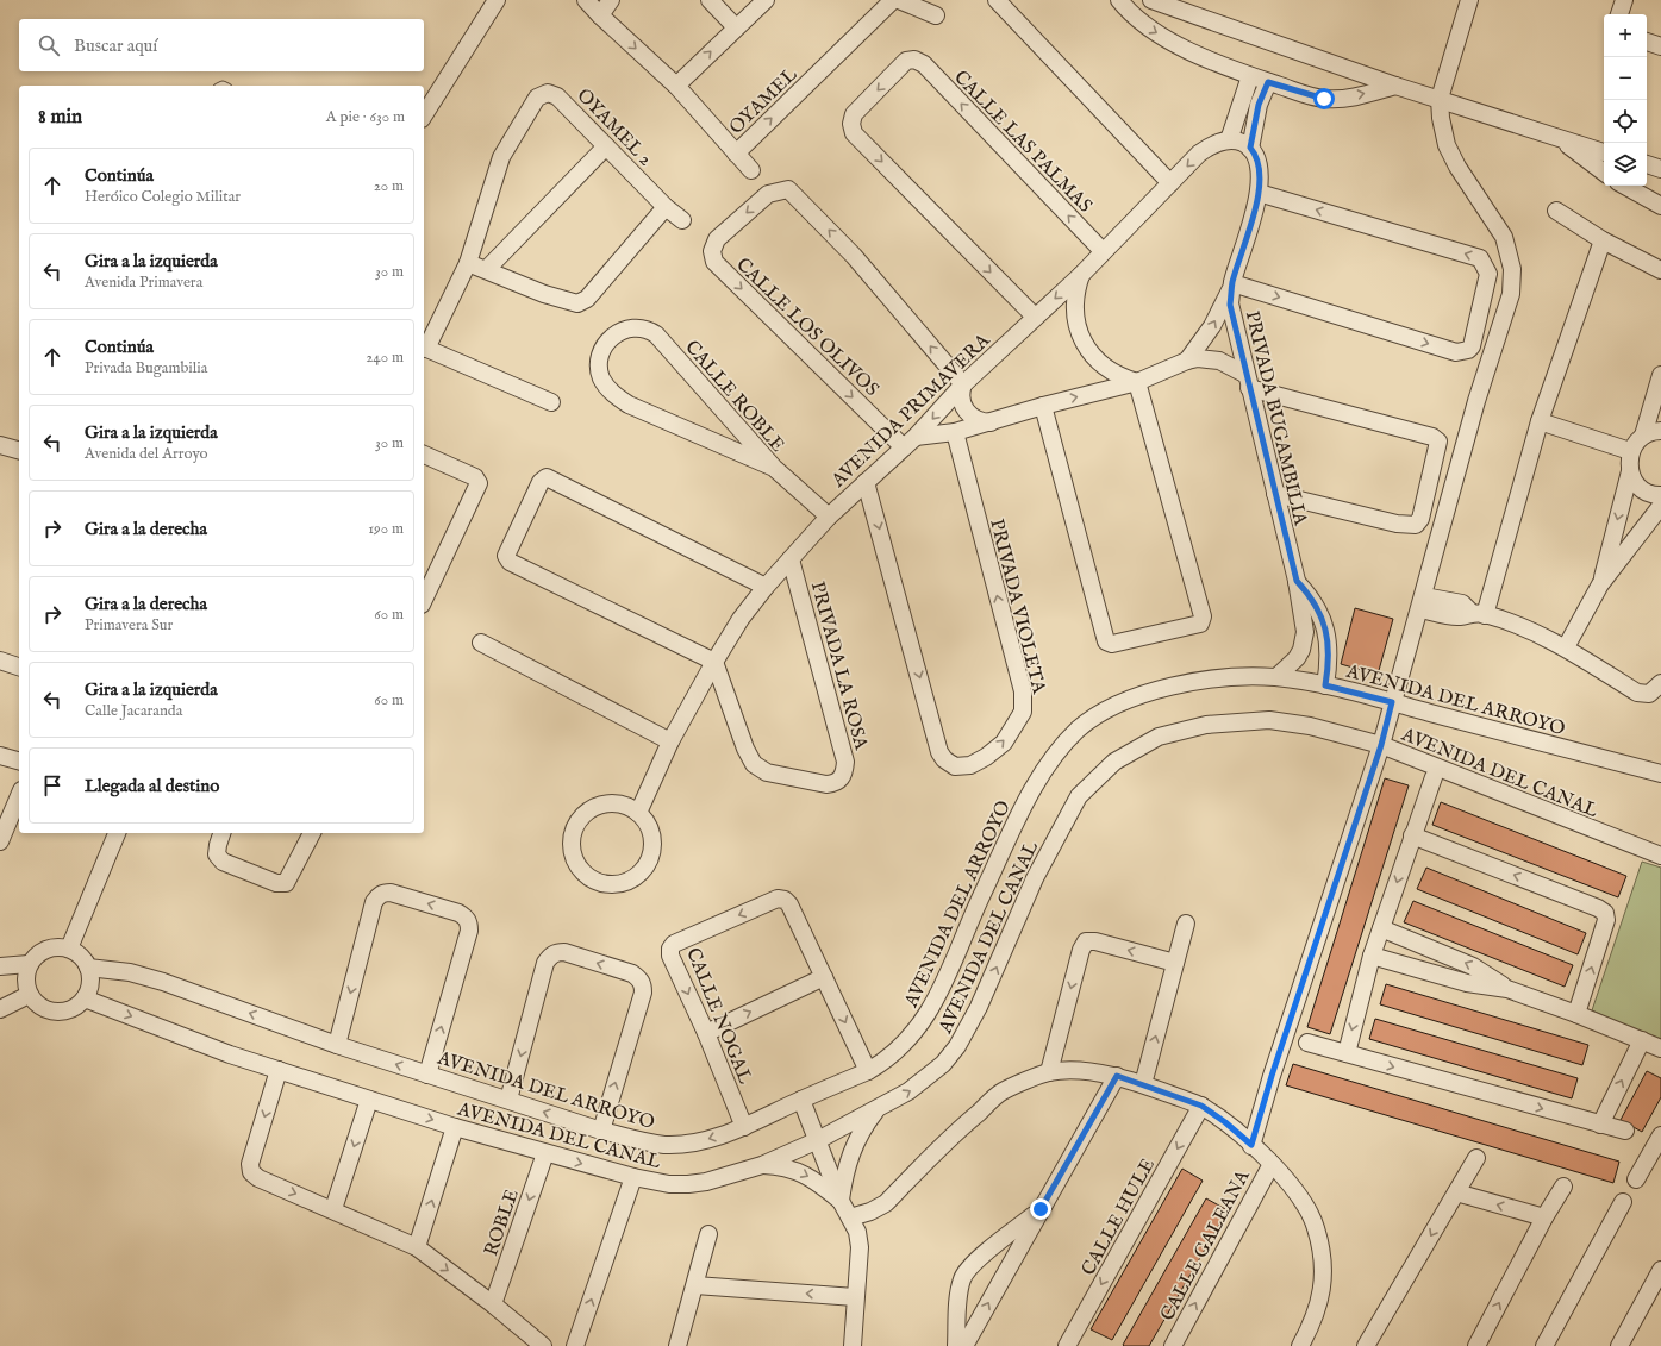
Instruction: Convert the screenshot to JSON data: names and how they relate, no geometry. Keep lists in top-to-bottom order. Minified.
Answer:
{"streets":{"street":["OYAMEL","OYAMEL 2","CALLE LAS PALMAS","CALLE LOS OLIVOS","CALLE ROBLE","AVENIDA PRIMAVERA","PRIVADA BUGAMBILIA","PRIVADA VIOLETA","PRIVADA LA ROSA","AVENIDA DEL ARROYO","AVENIDA DEL CANAL","CALLE NOGAL","CALLE HULE","ROBLE","CALLE GALEANA"]},"crossings":[["CALLE LAS PALMAS","AVENIDA PRIMAVERA"],["CALLE LOS OLIVOS","AVENIDA PRIMAVERA"],["CALLE ROBLE","AVENIDA PRIMAVERA"],["AVENIDA PRIMAVERA","PRIVADA VIOLETA"],["AVENIDA PRIMAVERA","PRIVADA LA ROSA"],["PRIVADA BUGAMBILIA","AVENIDA DEL ARROYO"],["AVENIDA DEL ARROYO","AVENIDA DEL CANAL"],["AVENIDA DEL ARROYO","CALLE NOGAL"],["AVENIDA DEL CANAL","ROBLE"]],"one_way":["AVENIDA DEL CANAL","CALLE GALEANA"],"page":{"map_buttons":["+","−"],"search":"Buscar aquí","heading":["8 min","A pie · 630 m"],"list":[["Continúa","Heróico Colegio Militar","20 m"],["Gira a la izquierda","Avenida Primavera","30 m"],["Continúa","Privada Bugambilia","240 m"],["Gira a la izquierda","Avenida del Arroyo","30 m"],["Gira a la derecha","190 m"],["Gira a la derecha","Primavera Sur","60 m"],["Gira a la izquierda","Calle Jacaranda","60 m"],"Llegada al destino"]}}
